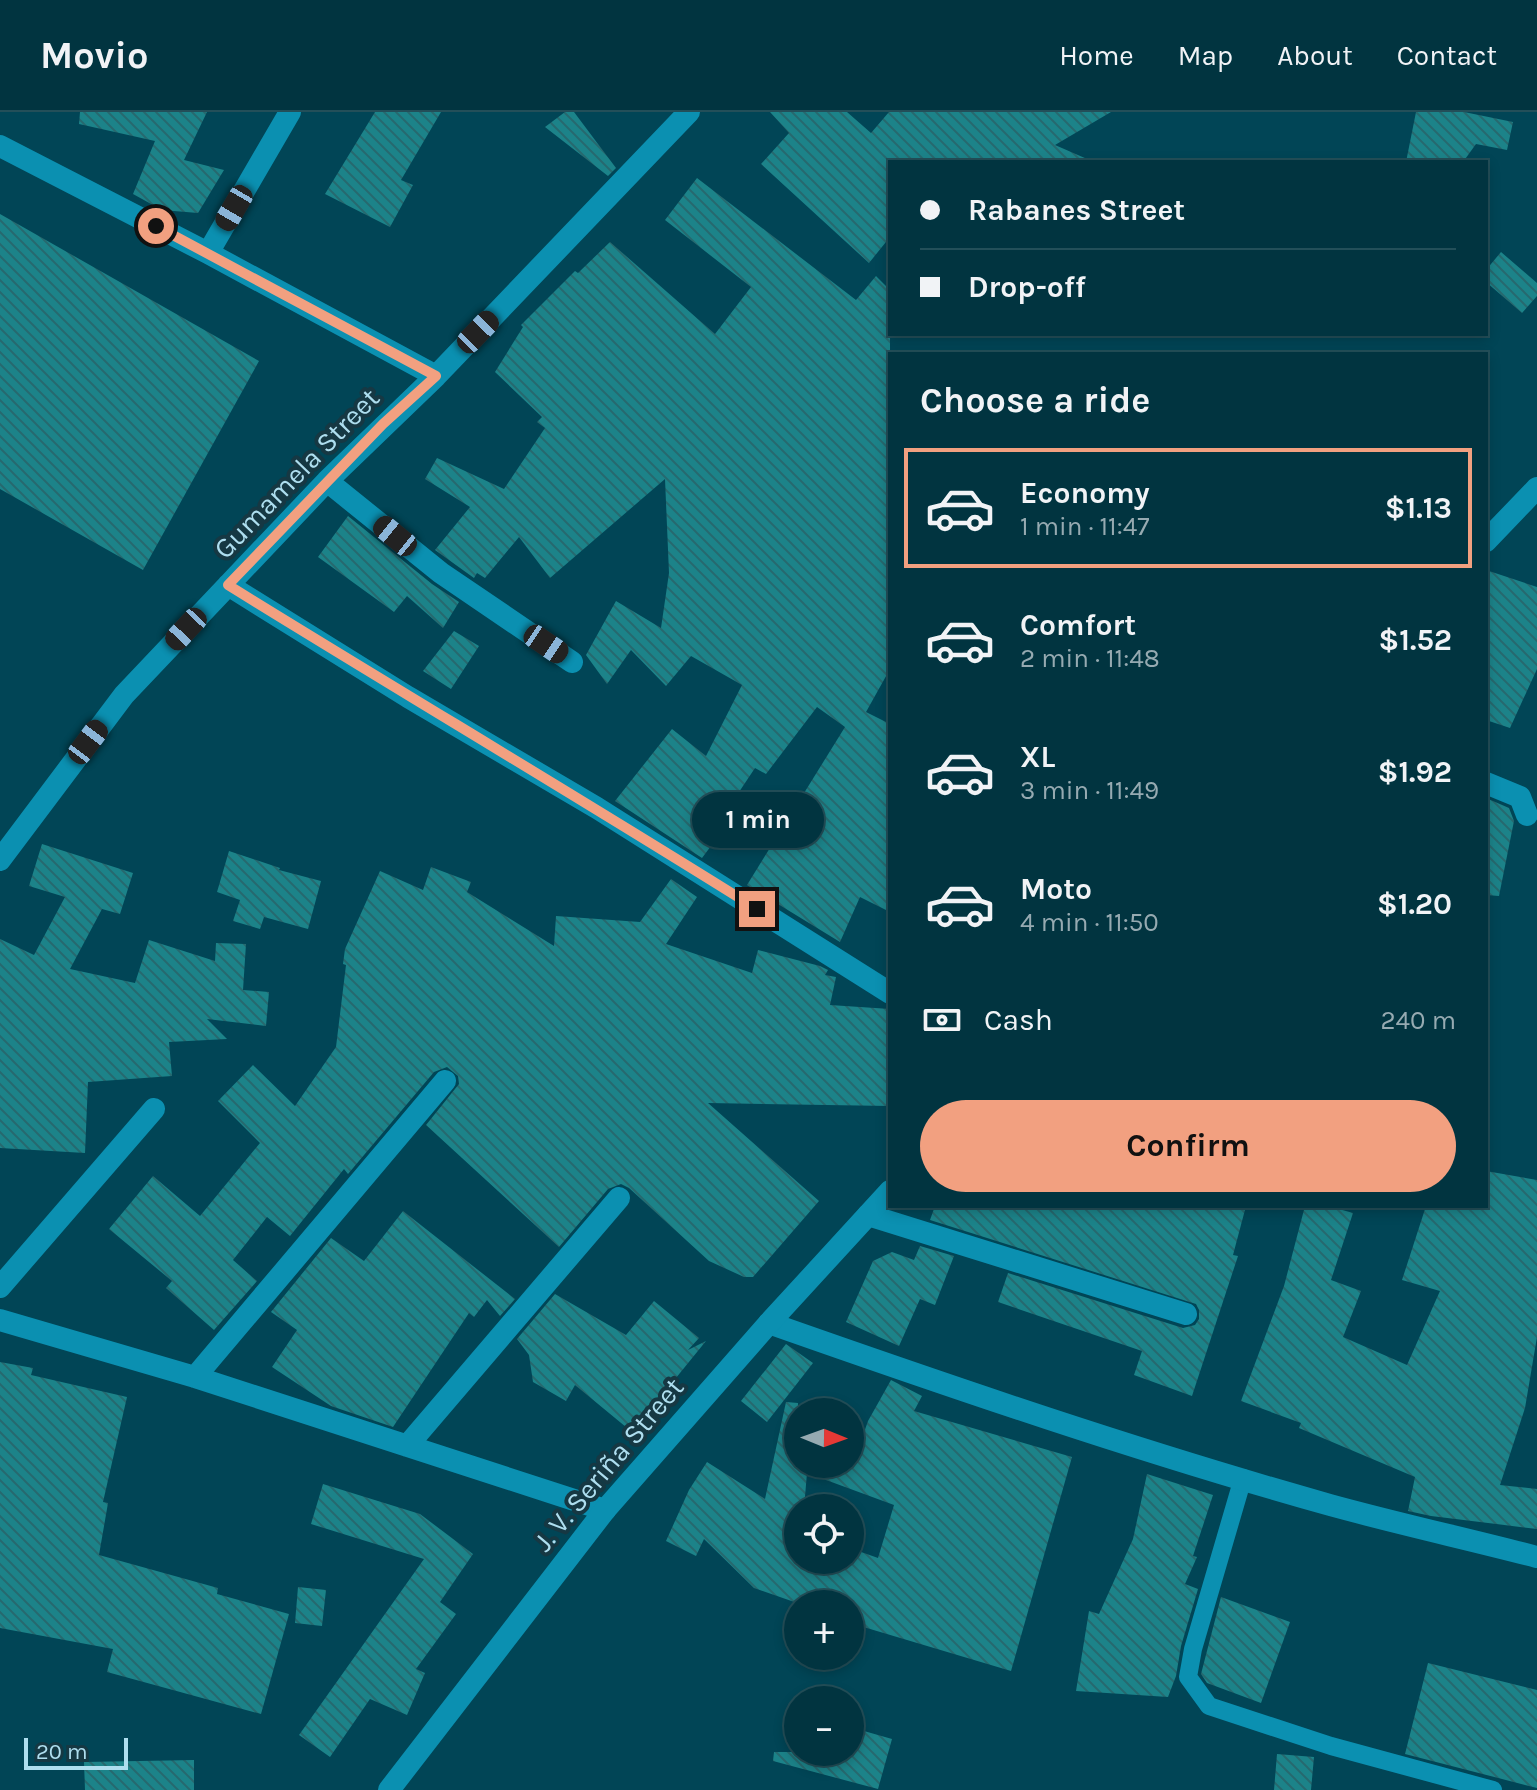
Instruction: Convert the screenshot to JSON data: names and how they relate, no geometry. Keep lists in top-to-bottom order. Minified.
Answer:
{"streets":{"street":["Gumamela Street","J. V. Seriña Street"]},"scale_bar":"20 m","north":"right","page":{"header":"Movio","nav":["Home","Map","About","Contact"],"banner":["Rabanes Street","Drop-off"],"heading":"Choose a ride","list":[{"name":"Economy","note":"1 min · 11:47","value":"$1.13"},{"name":"Comfort","note":"2 min · 11:48","value":"$1.52"},{"name":"XL","note":"3 min · 11:49","value":"$1.92"},{"name":"Moto","note":"4 min · 11:50","value":"$1.20"}],"bubble":"1 min","pay":["Cash","240 m"],"buttons":"Confirm","map_buttons":["+","−"],"scale":"20 m"}}
